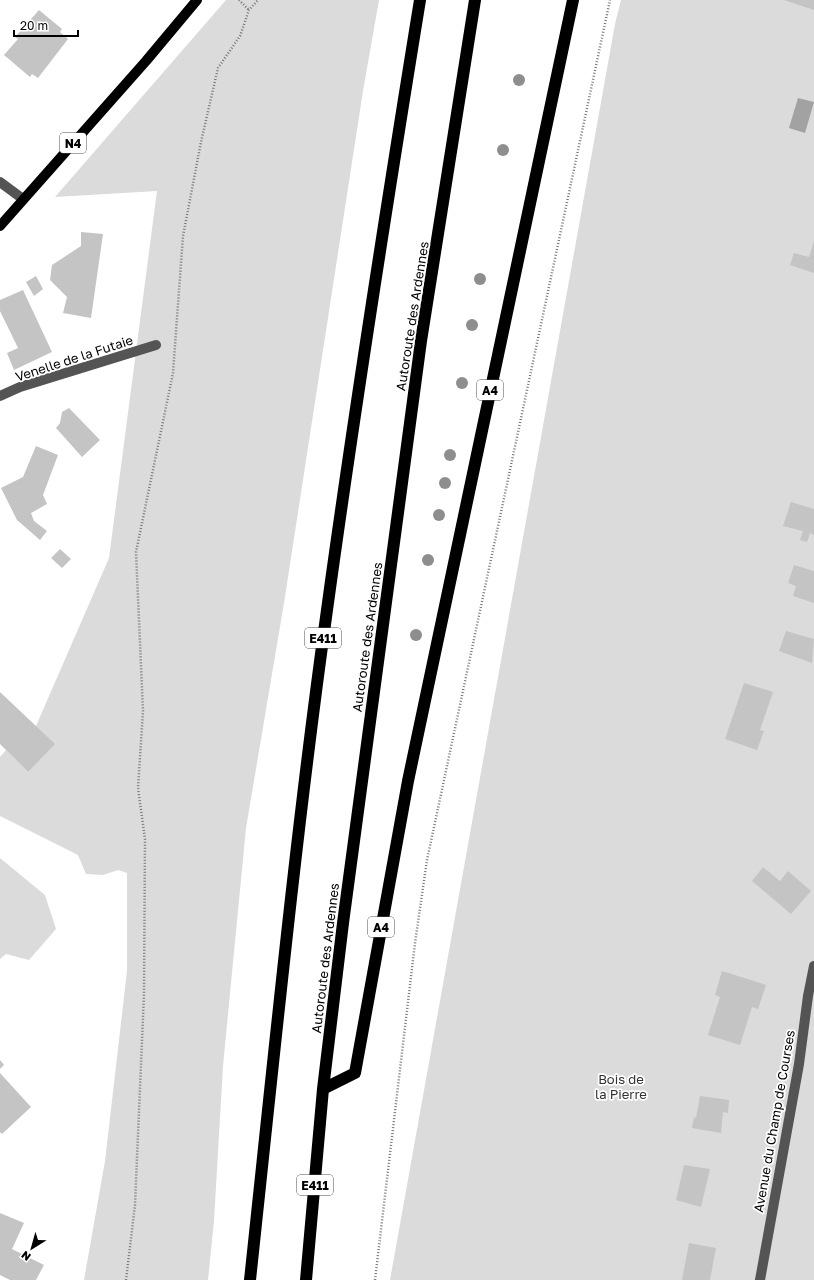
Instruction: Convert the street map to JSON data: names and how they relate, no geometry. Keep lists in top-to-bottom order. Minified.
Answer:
{"streets":{"highway":["Autoroute des Ardennes","A4","E411"],"main road":["N4"],"street":["Venelle de la Futaie","Avenue du Champ de Courses"]},"crossings":[["Autoroute des Ardennes","A4"]],"parks":["Bois de la Pierre"],"scale_bar":"20 m","north":"bottom left"}
